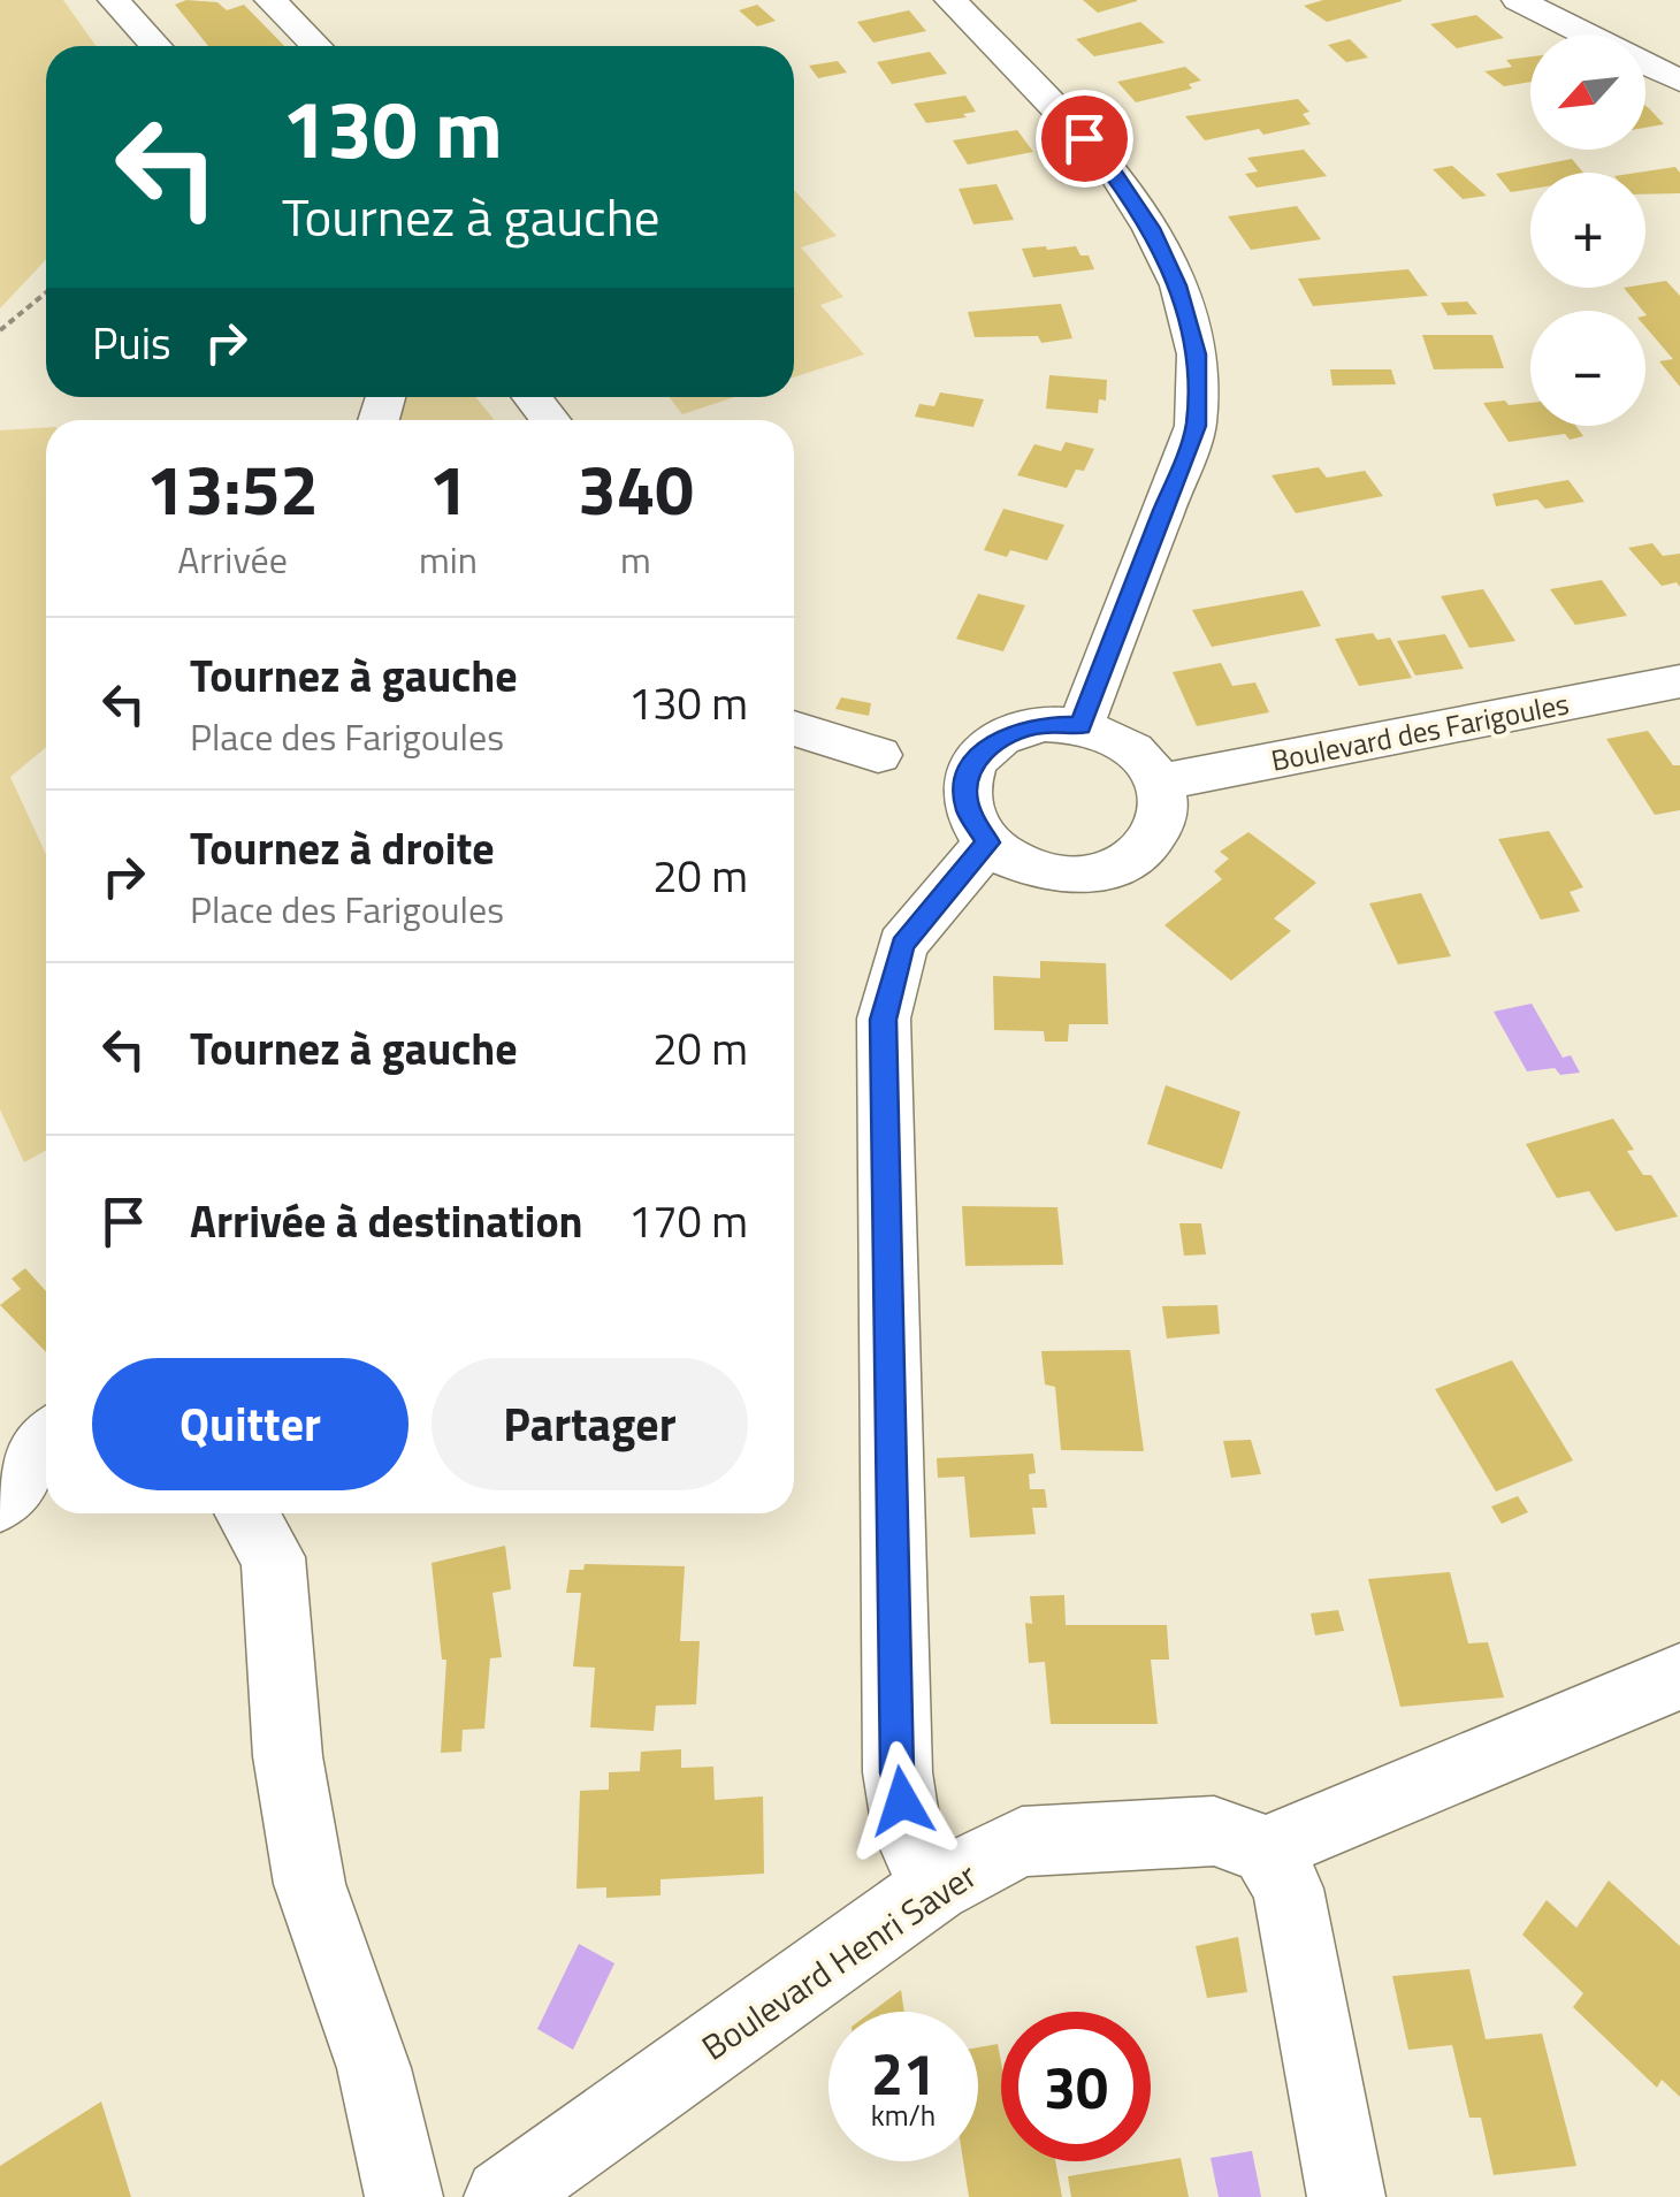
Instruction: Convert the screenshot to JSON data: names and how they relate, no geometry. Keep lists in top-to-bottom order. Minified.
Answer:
{"streets":{"street":["Boulevard des Farigoules","Boulevard Henri Saver"]},"north":"bottom left","page":{"map_buttons":["+","−"],"turn":["130 m","Tournez à gauche"],"then":"Puis","eta":["13:52","Arrivée","1","min","340","m"],"list":[{"name":"Tournez à gauche","note":"Place des Farigoules","value":"130 m"},{"name":"Tournez à droite","note":"Place des Farigoules","value":"20 m"},{"name":"Tournez à gauche","value":"20 m"},{"name":"Arrivée à destination","value":"170 m"}],"buttons":["Quitter","Partager"],"speed":"21 km/h","limit":"30"}}
